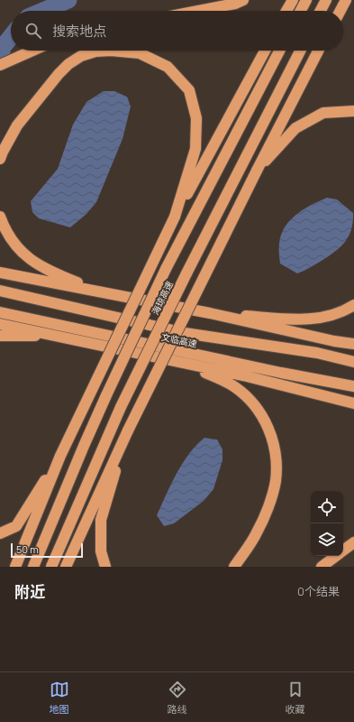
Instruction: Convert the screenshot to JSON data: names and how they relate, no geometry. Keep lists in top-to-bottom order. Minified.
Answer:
{"streets":{"highway":["海琼高速","文临高速"]},"scale_bar":"50 m","page":{"search":"搜索地点","scale":"50 m","heading":["附近","0个结果"],"nav":["地图","路线","收藏"]}}
